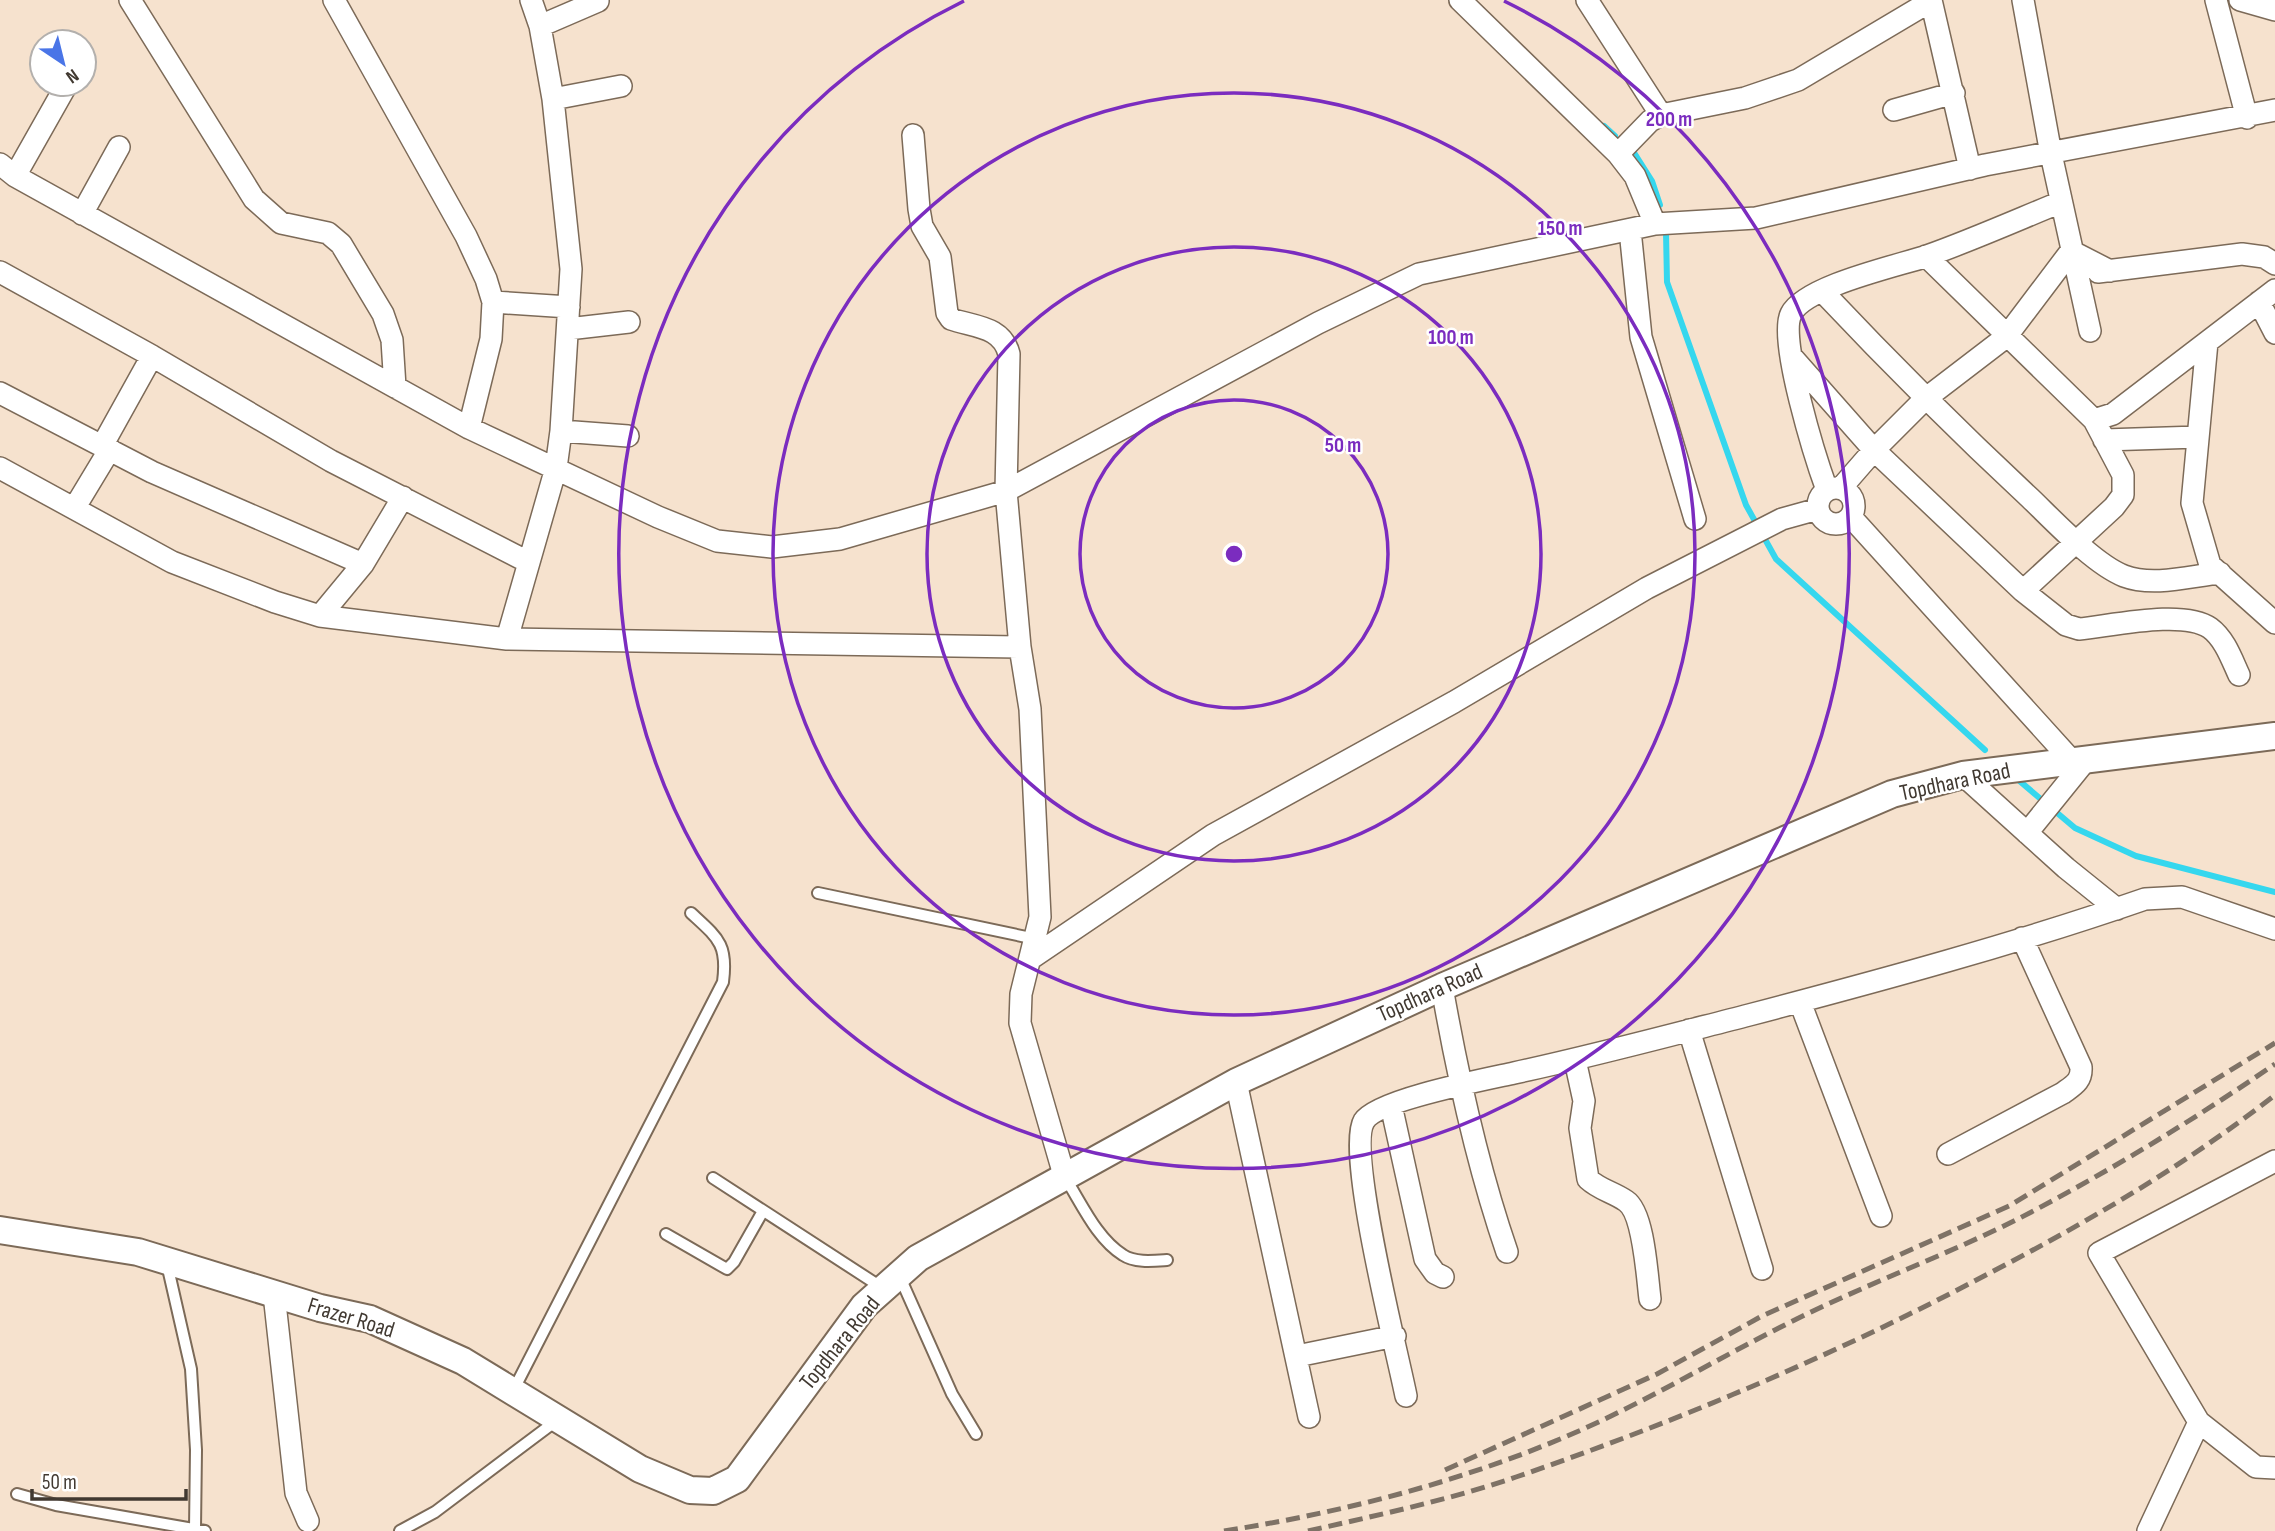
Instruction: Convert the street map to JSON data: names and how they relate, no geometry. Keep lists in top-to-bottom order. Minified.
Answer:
{"streets":{"street":["Topdhara Road","Frazer Road"]},"crossings":[["Topdhara Road","Frazer Road"]],"scale_bar":"50 m","north":"bottom right","rings":["200 m","150 m","100 m","50 m"]}
